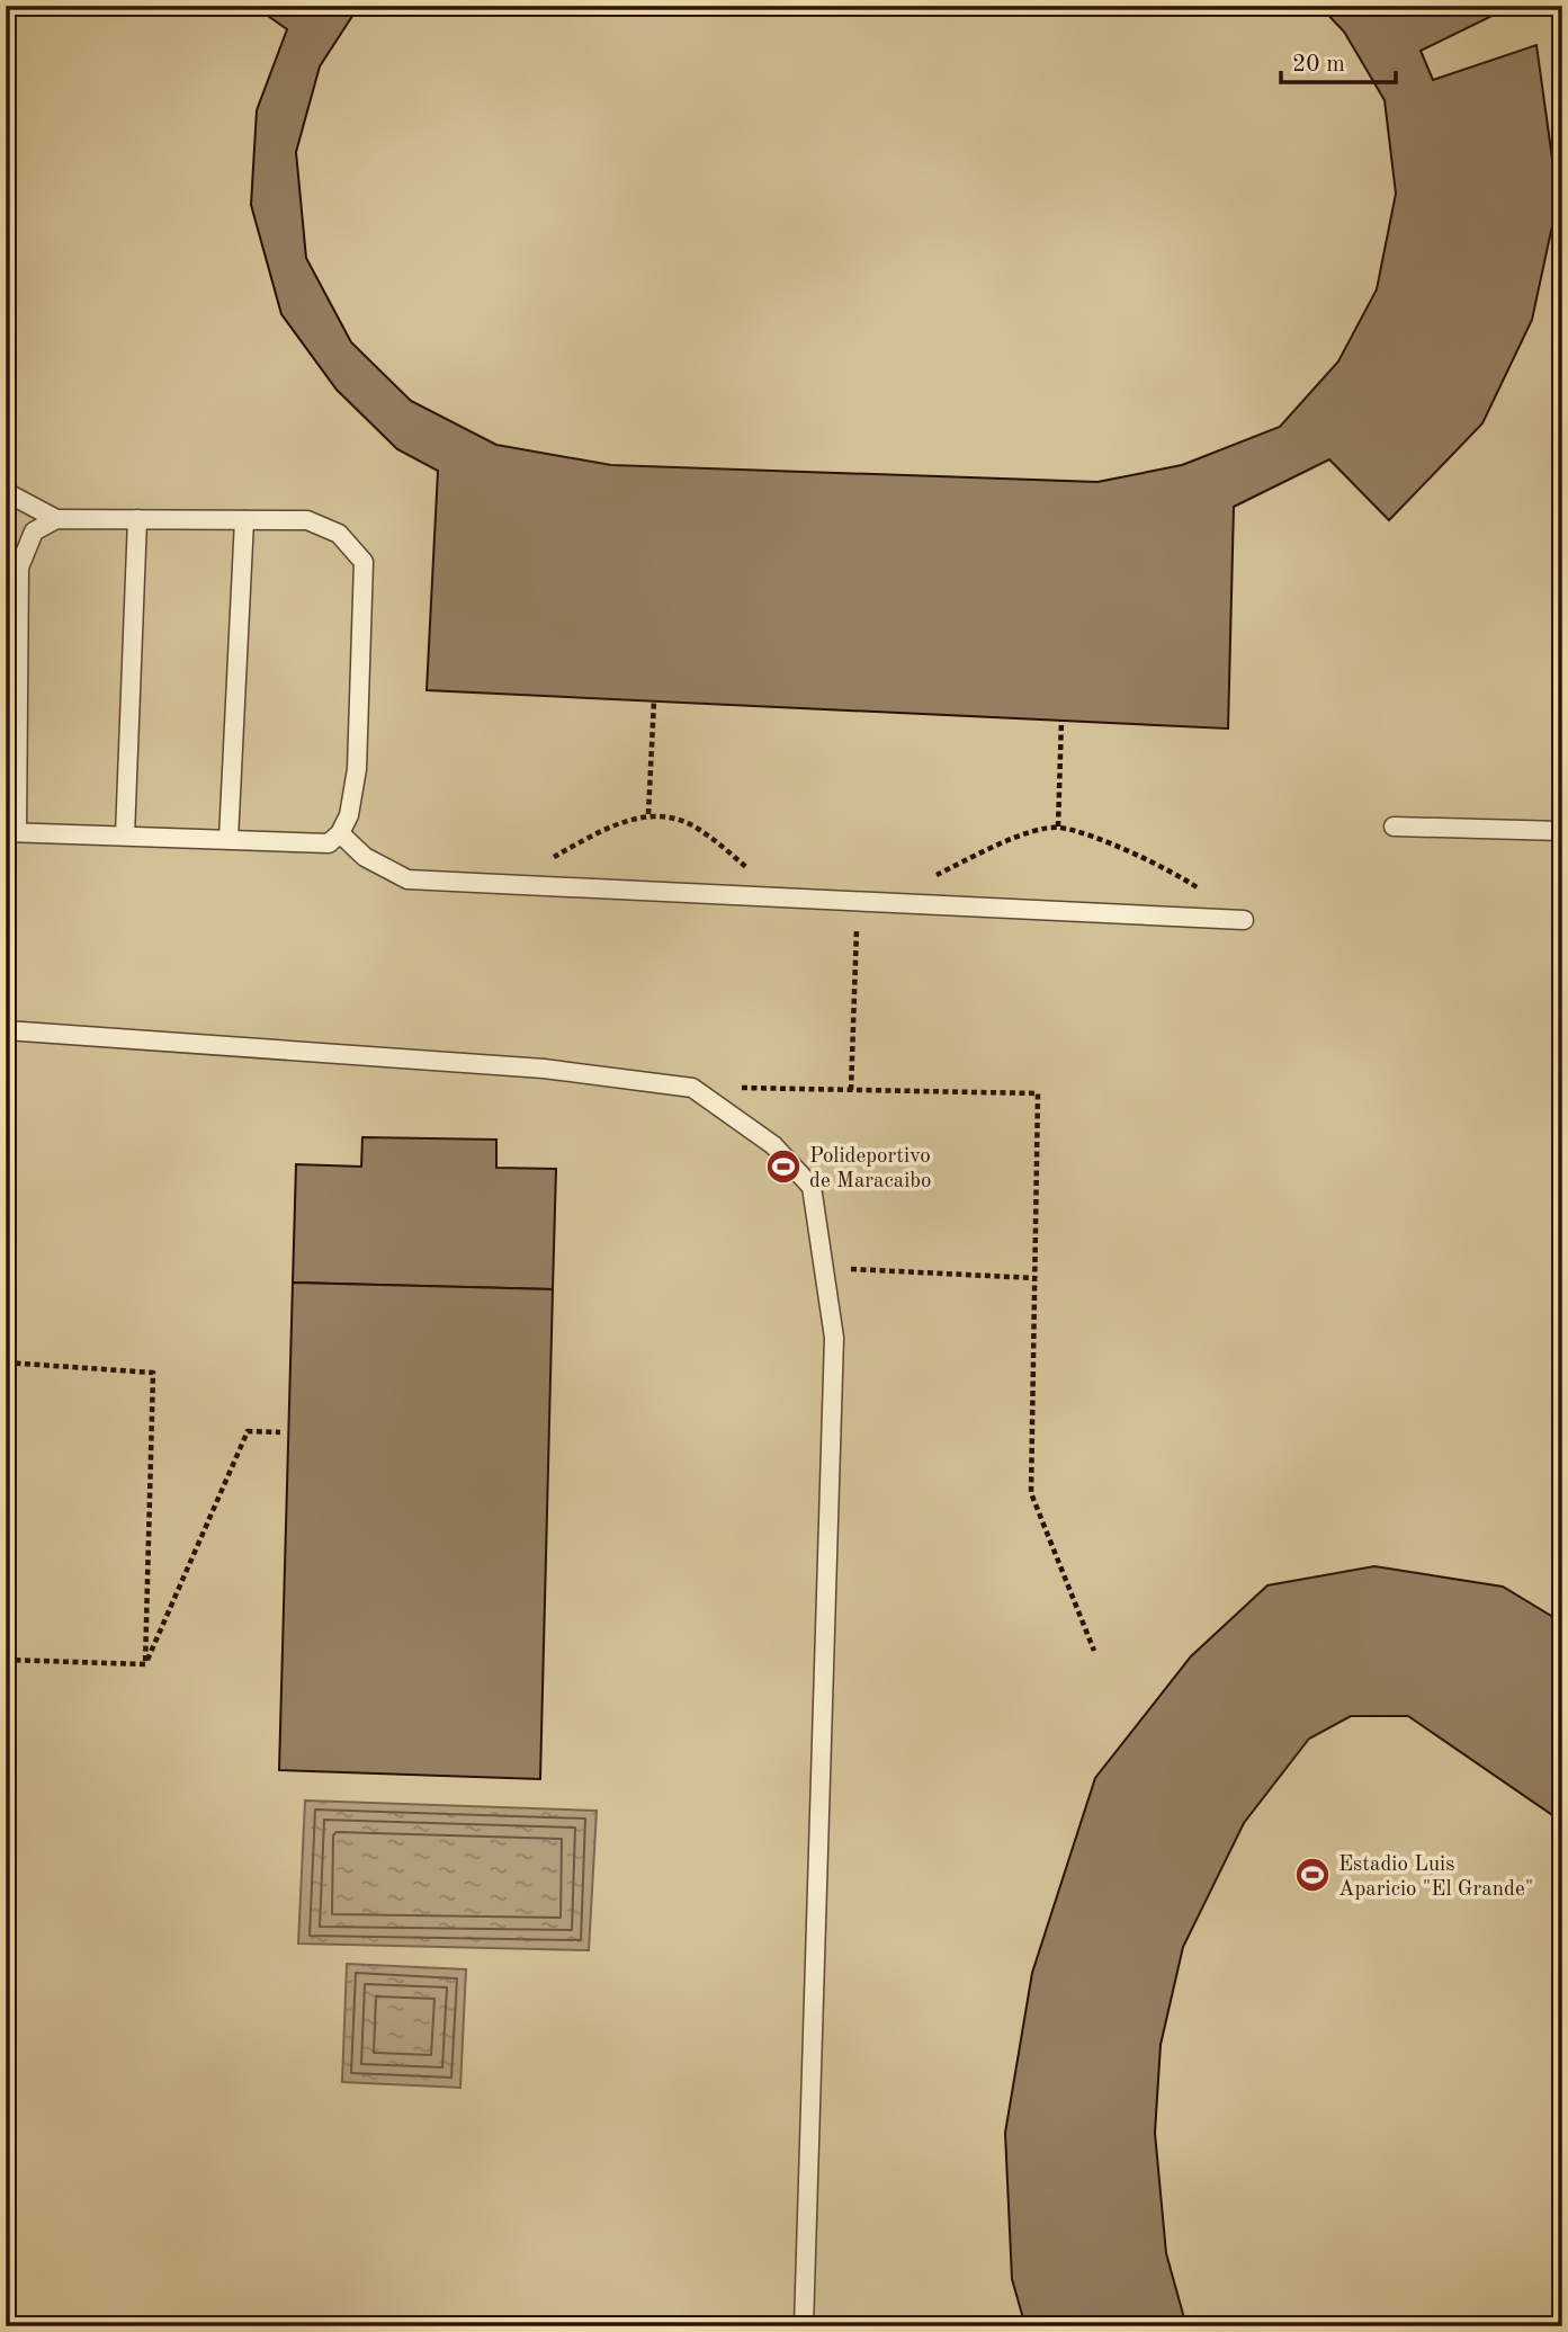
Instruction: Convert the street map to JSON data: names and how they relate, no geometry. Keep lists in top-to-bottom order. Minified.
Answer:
{"places":{"sports":["Polideportivo de Maracaibo","Estadio Luis Aparicio \"El Grande\""]},"scale_bar":"20 m"}
